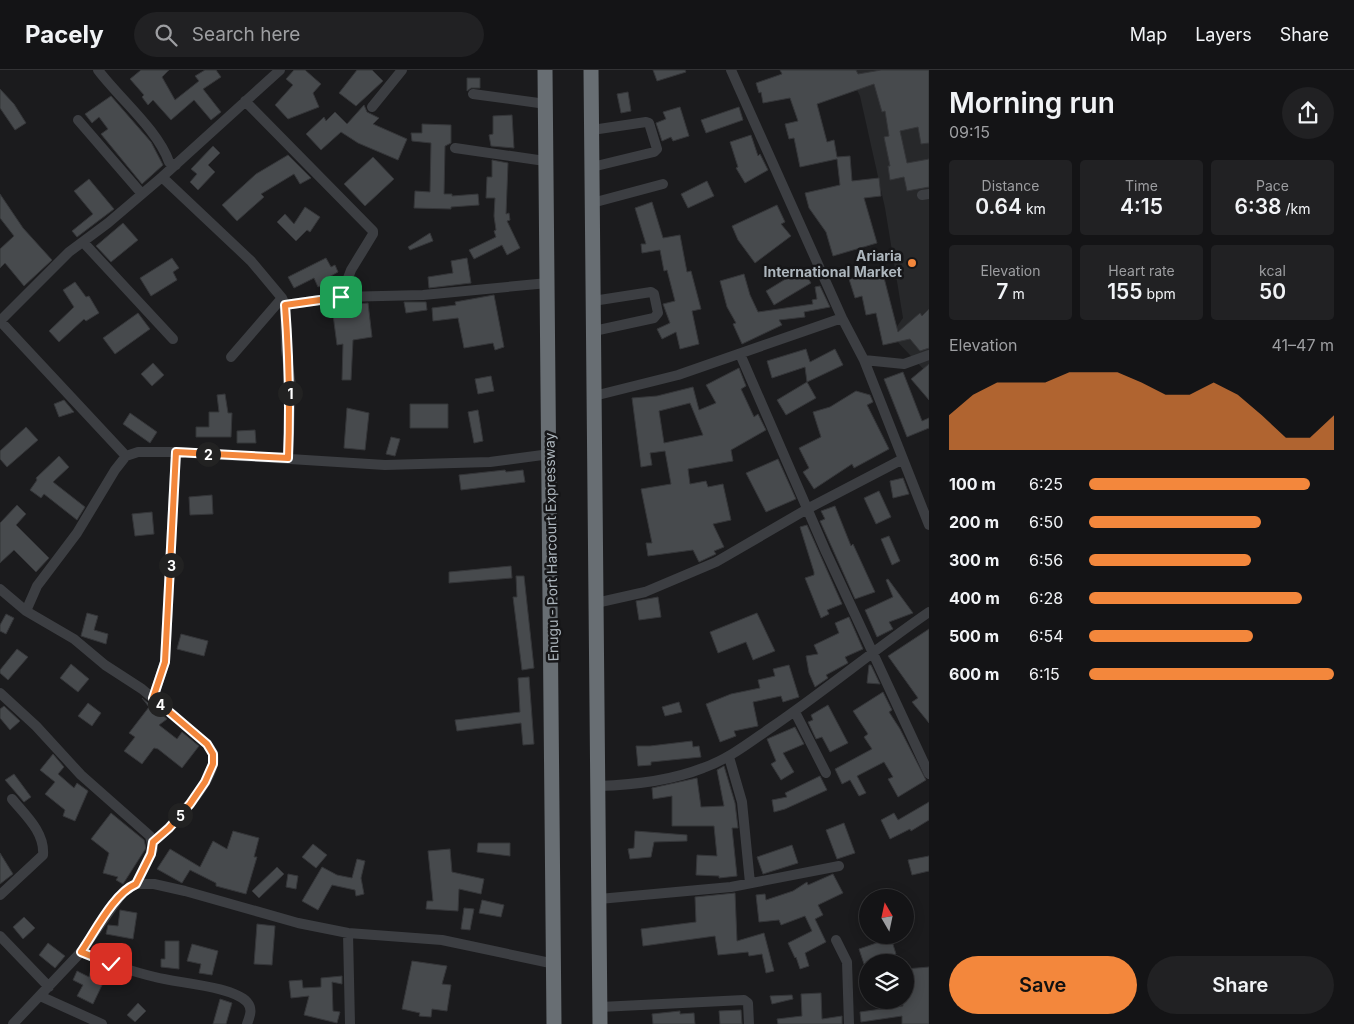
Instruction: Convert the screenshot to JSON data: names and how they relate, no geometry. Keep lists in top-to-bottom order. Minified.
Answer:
{"streets":{"highway":["Enugu - Port Harcourt Expressway"]},"places":["Ariaria International Market"],"north":"top","page":{"header":"Pacely","search":"Search here","nav":["Map","Layers","Share"],"heading":["Morning run","09:15"],"stats":[["Distance","0.64 km"],["Time","4:15"],["Pace","6:38 /km"],["Elevation","7 m"],["Heart rate","155 bpm"],["kcal","50"]],"chart":["Elevation","41–47 m"],"pins":["1","2","3","4","5"],"list":[{"name":"100 m","note":"6:25"},{"name":"200 m","note":"6:50"},{"name":"300 m","note":"6:56"},{"name":"400 m","note":"6:28"},{"name":"500 m","note":"6:54"},{"name":"600 m","note":"6:15"}],"buttons":["Save","Share"]}}
